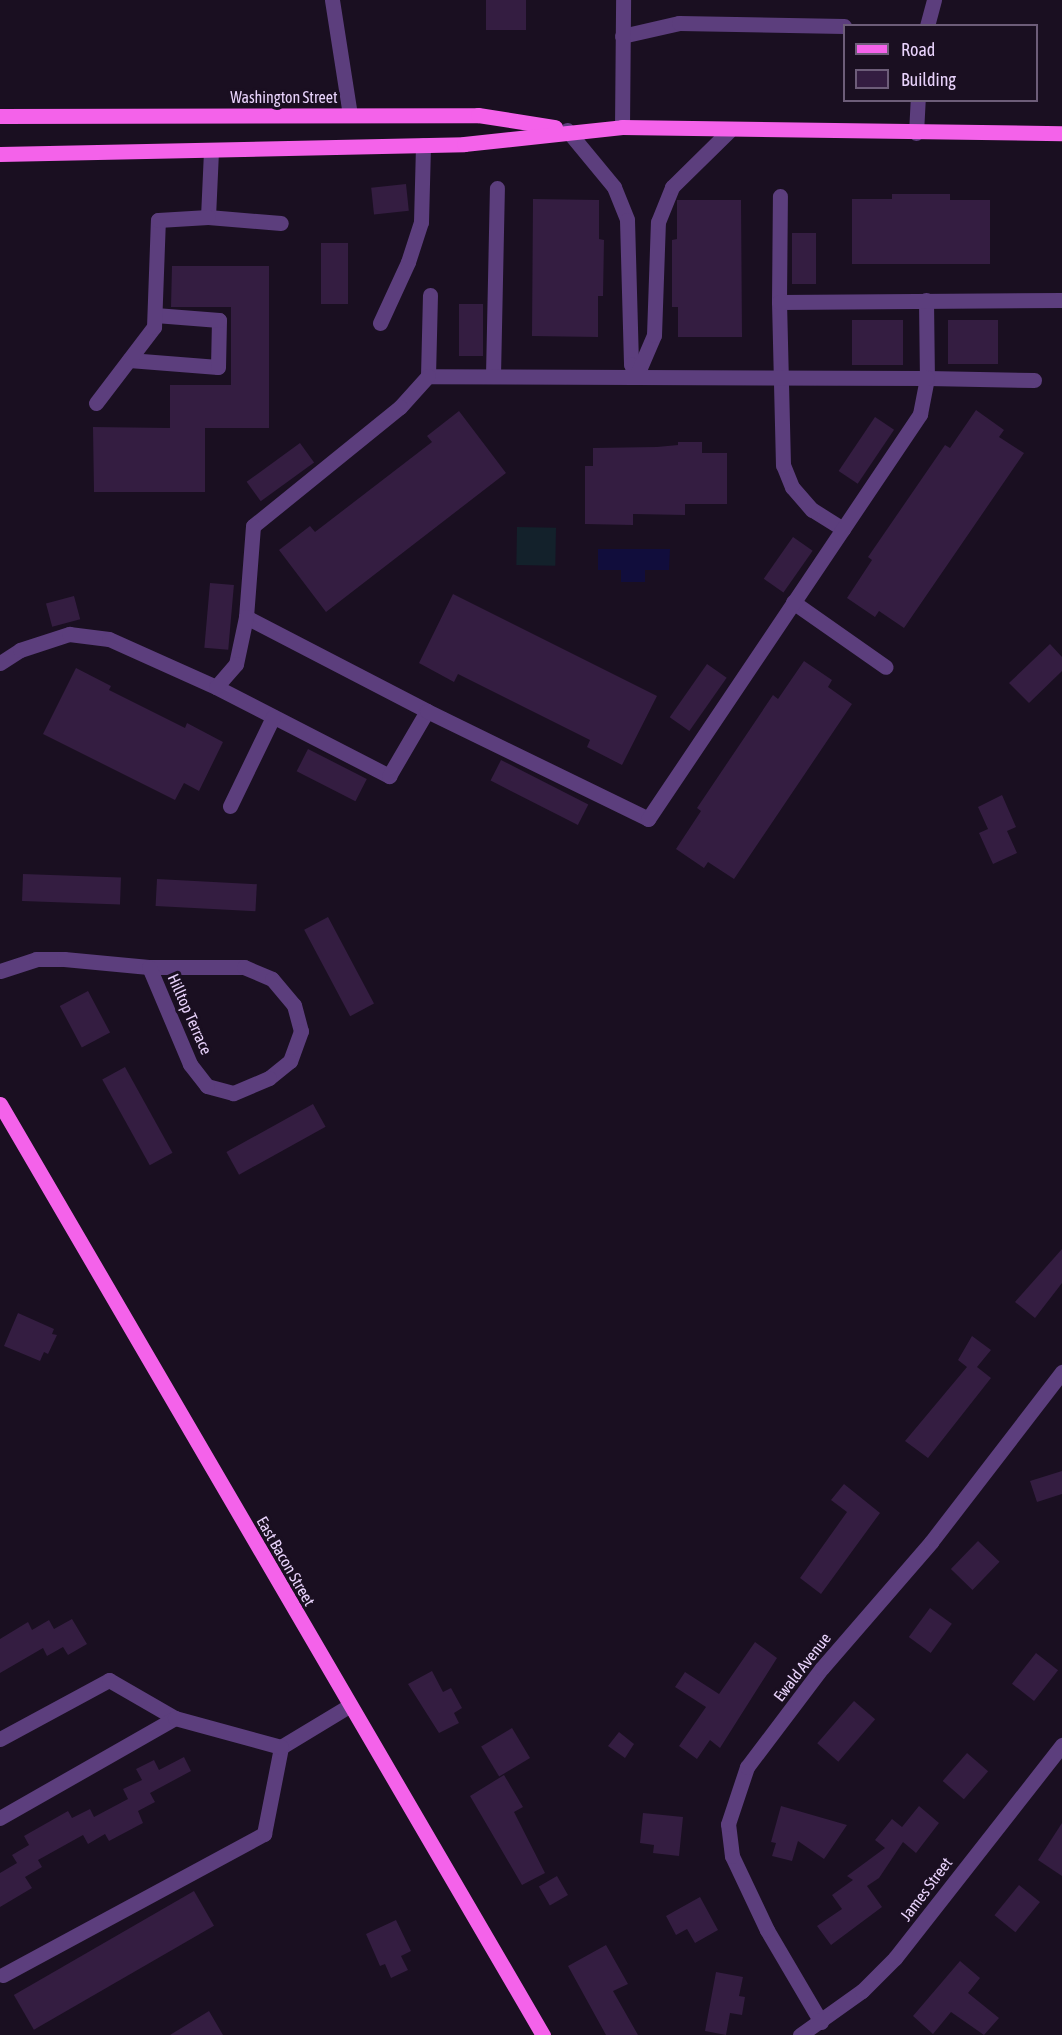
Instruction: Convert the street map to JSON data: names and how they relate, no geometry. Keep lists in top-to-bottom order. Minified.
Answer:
{"streets":{"main road":["Washington Street","East Bacon Street"],"street":["Hilltop Terrace","Ewald Avenue","James Street"]},"crossings":[["Ewald Avenue","James Street"]],"legend":["Road","Building"]}
